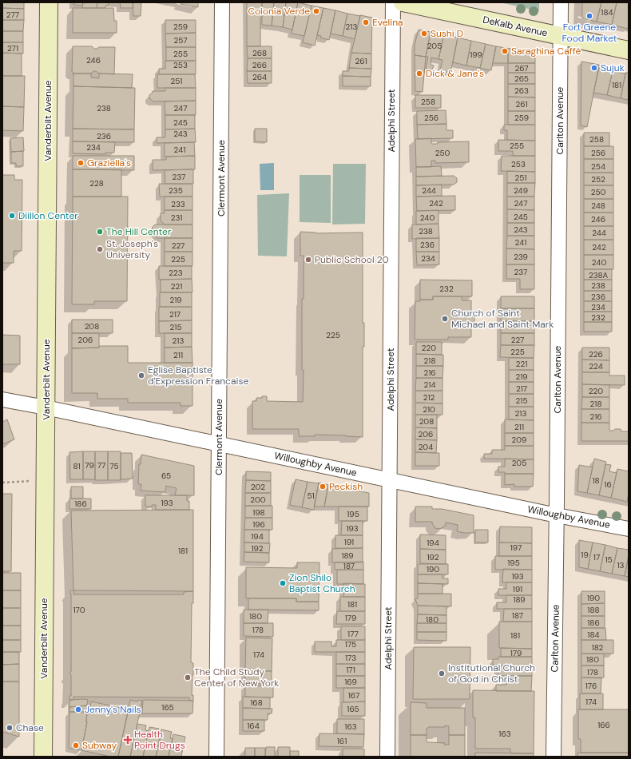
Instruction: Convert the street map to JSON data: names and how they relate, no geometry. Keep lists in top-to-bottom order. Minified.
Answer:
{"streets":{"main road":["DeKalb Avenue","Vanderbilt Avenue"],"street":["Adelphi Street","Carlton Avenue","Clermont Avenue","Willoughby Avenue"]},"crossings":[["DeKalb Avenue","Carlton Avenue"],["Vanderbilt Avenue","Willoughby Avenue"],["Adelphi Street","Willoughby Avenue"],["Carlton Avenue","Willoughby Avenue"],["Clermont Avenue","Willoughby Avenue"]],"places":{"other":["Colonia Verde","Fort Greene Food Market","Evelina","Sushi D","Saraghina Caffé","Sujuk","Dick & Jane's","Graziella's","Diillon Center","The Hill Center","St. Joseph's University","Public School 20","Church of Saint Michael and Saint Mark","Eglise Baptiste d'Expression Francaise","Peckish","Zion Shilo Baptist Church","Institutional Church of God in Christ","The Child Study Center of New York","Jenny's Nails","Chase","Subway"],"health":["Health Point Drugs"]},"house_numbers":["184","277","259","213","257","205","271","268","255","199","246","261","253","266","267","264","265","251","181","263","258","261","238","247","256","259","245","243","236","258","255","234","241","250","256","253","254","237","251","252","228","235","244","249","250","242","247","233","248","245","231","240","246","243","238","244","241","236","227","242","239","234","225","240","237","223","238A","238","221","232","236","219","234","217","232","208","215","225","206","227","213","220","225","226","211","218","221","224","216","219","214","217","220","212","215","218","210","213","216","208","211","206","209","204","205","79","77","81","75","65","18","16","202","51","200","193","186","198","195","196","193","194","191","194","197","192","181","19","189","192","17","15","195","13","187","190","193","191","190","189","181","170","188","187","180","179","180","186","178","177","184","181","175","182","179","174","173","180","171","178","169","176","167","174","168","165","165","166","164","163","163","161"]}
